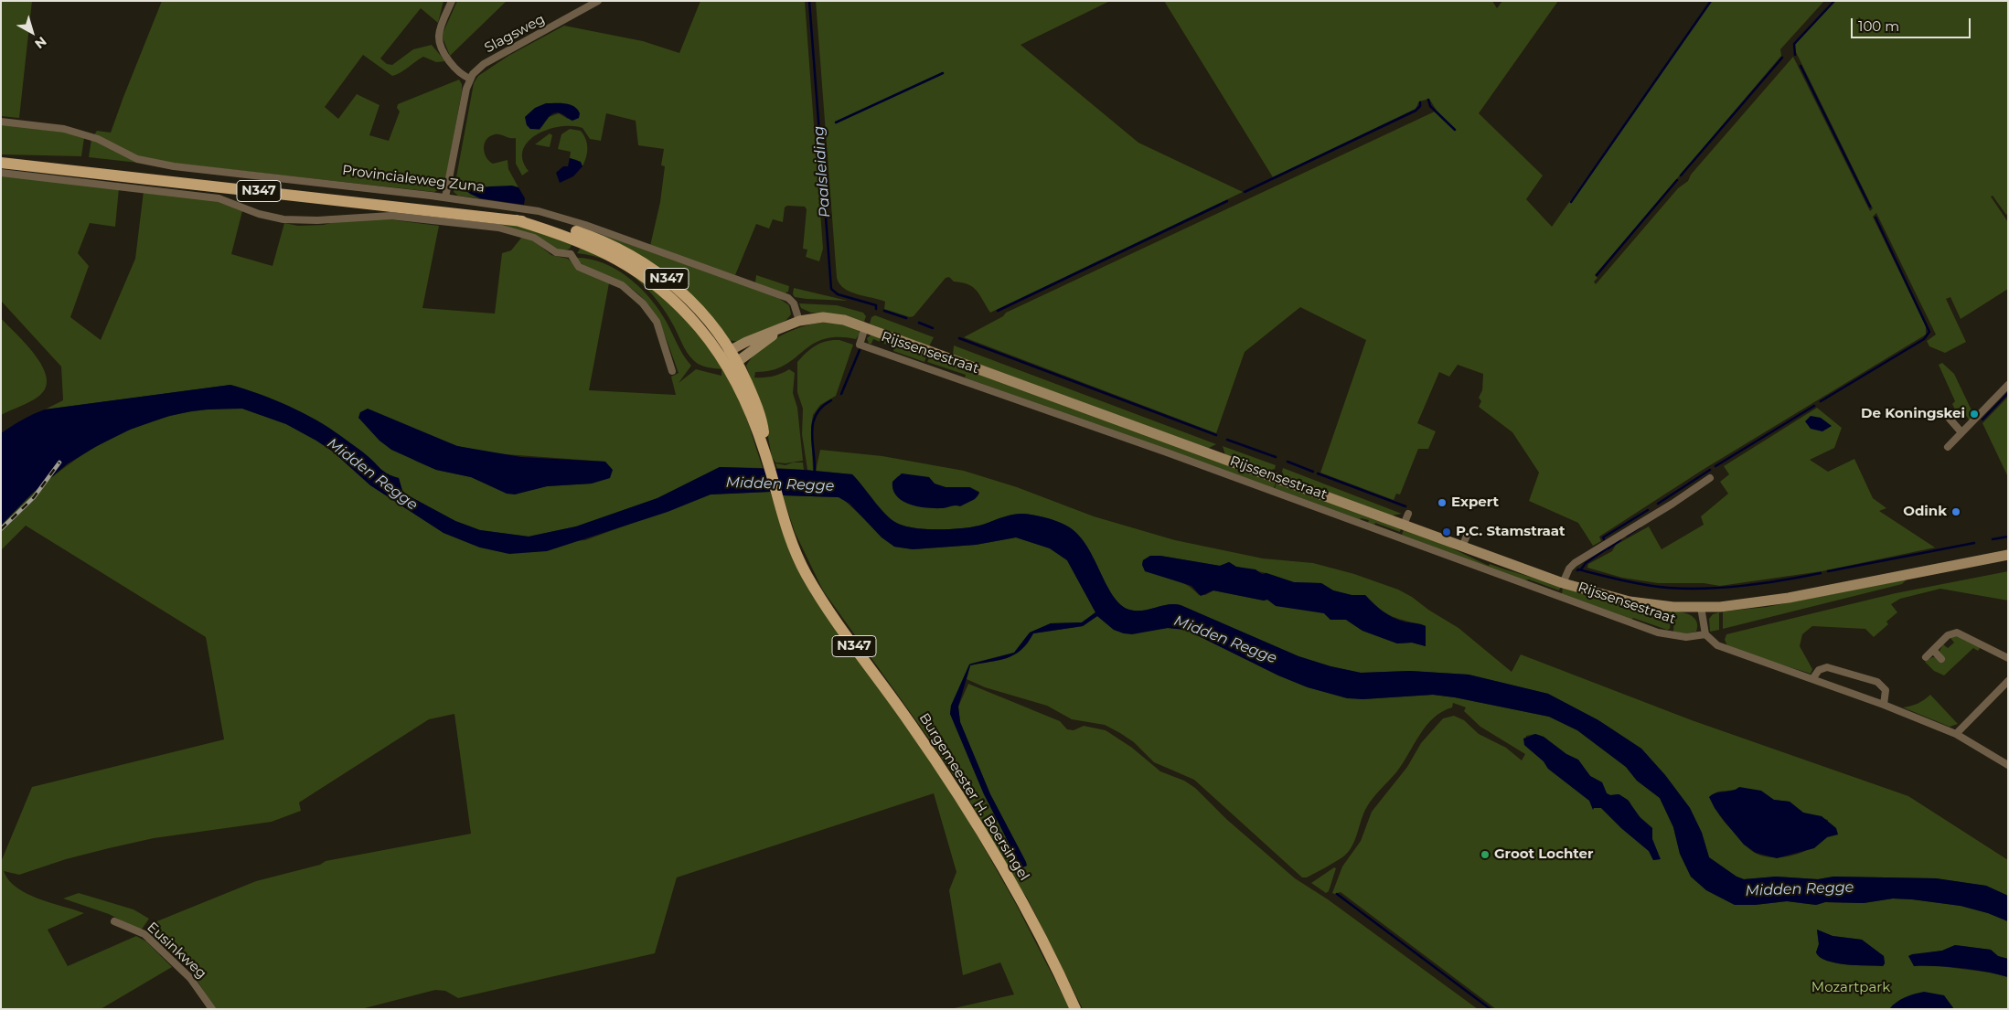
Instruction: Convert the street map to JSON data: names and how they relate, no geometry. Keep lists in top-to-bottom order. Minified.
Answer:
{"streets":{"main road":["Provincialeweg Zuna","N347","Rijssensestraat","Burgemeester H. Boersingel"],"street":["Slagsweg","Eusinkweg"]},"crossings":[["Provincialeweg Zuna","N347"],["Provincialeweg Zuna","Rijssensestraat"],["N347","Rijssensestraat"],["N347","Burgemeester H. Boersingel"]],"water":["Paalsleiding","Midden Regge"],"parks":["Mozartpark"],"places":["De Koningskei","Expert","Odink","P.C. Stamstraat","Groot Lochter"],"scale_bar":"100 m","north":"bottom right"}
